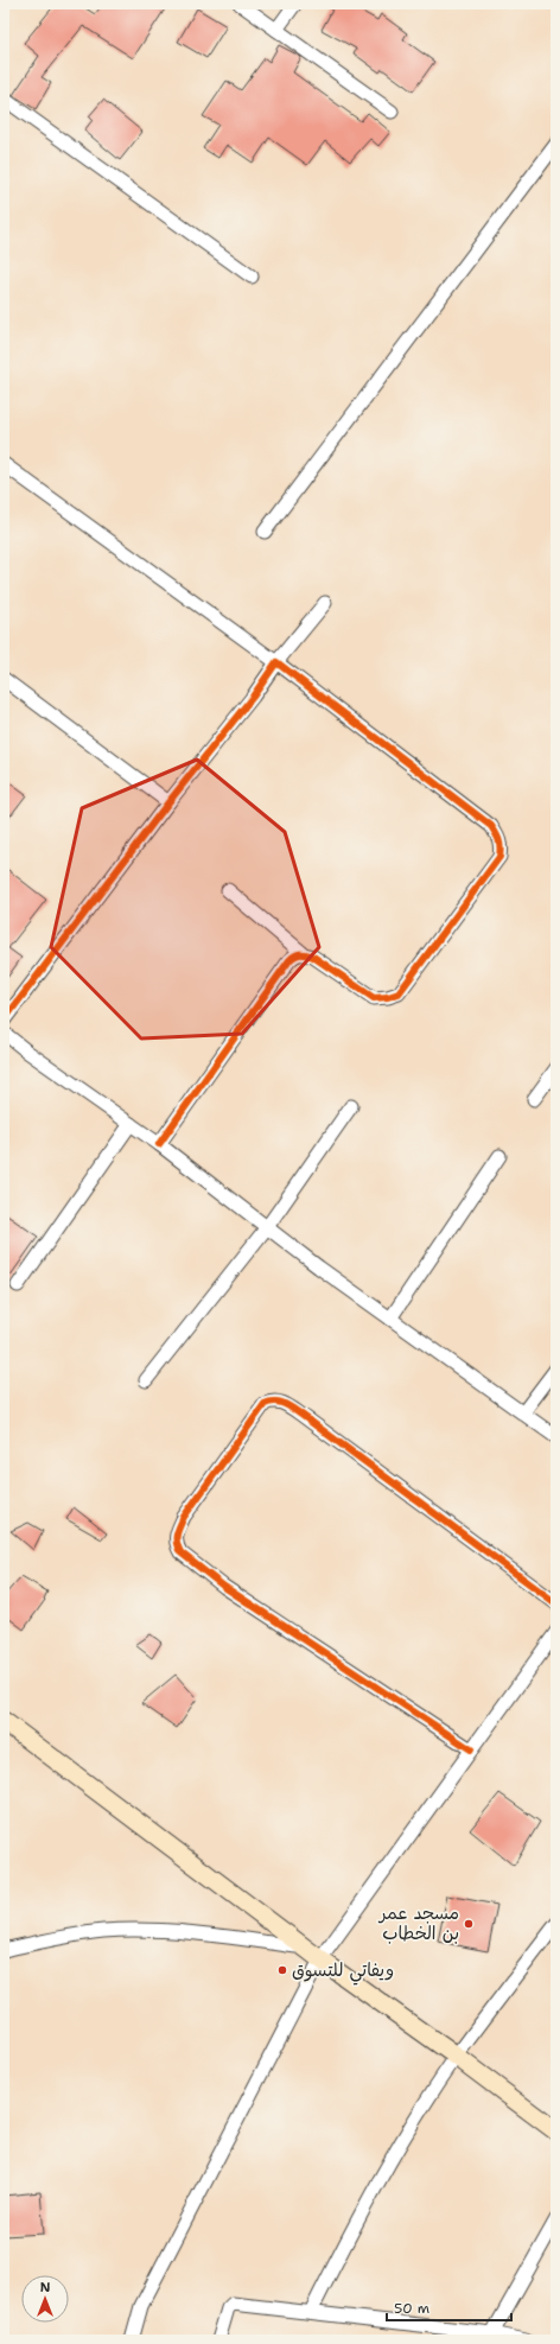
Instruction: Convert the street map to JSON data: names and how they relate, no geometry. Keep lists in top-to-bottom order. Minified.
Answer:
{"places":["مسجد عمر بن الخطاب","ويفاتي للتسوق"],"scale_bar":"50 m","north":"top"}
